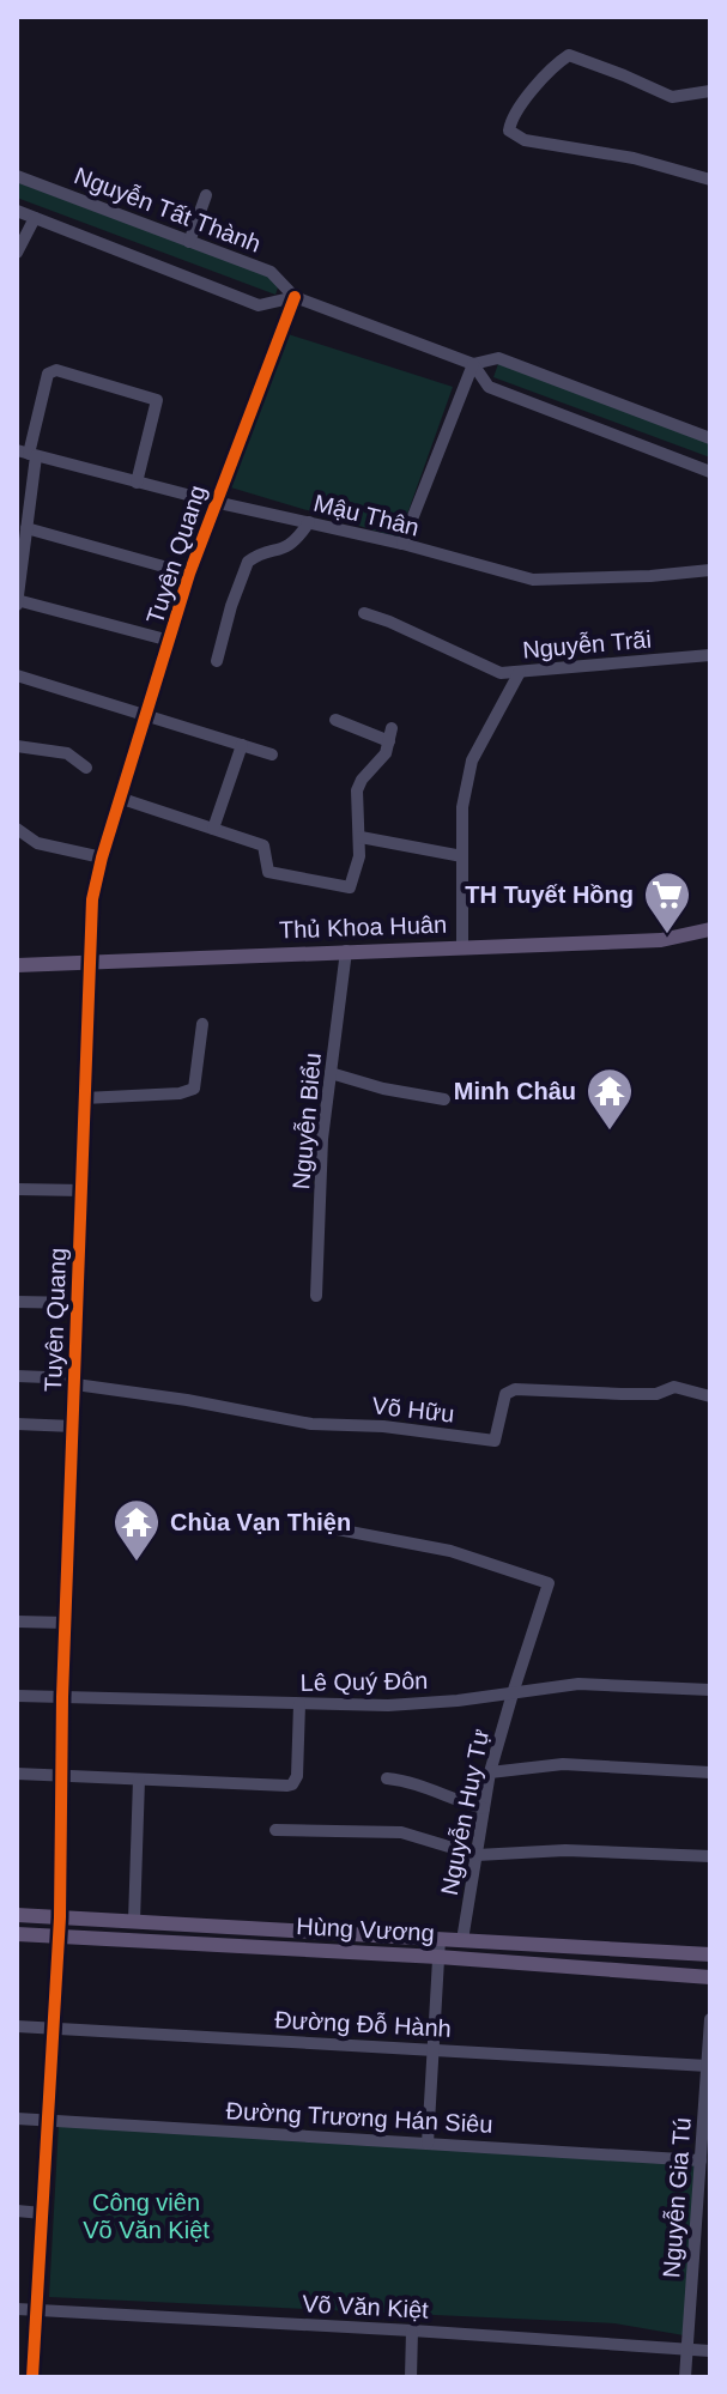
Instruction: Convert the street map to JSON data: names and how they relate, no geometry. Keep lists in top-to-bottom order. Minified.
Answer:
{"streets":{"main road":["Thủ Khoa Huân","Hùng Vương"],"street":["Nguyễn Tất Thành","Mậu Thân","Tuyên Quang","Nguyễn Trãi","Nguyễn Biểu","Võ Hữu","Lê Quý Đôn","Nguyễn Huy Tự","Đường Đỗ Hành","Đường Trương Hán Siêu","Nguyễn Gia Tú","Võ Văn Kiệt"]},"crossings":[["Nguyễn Tất Thành","Tuyên Quang"],["Mậu Thân","Tuyên Quang"],["Tuyên Quang","Thủ Khoa Huân"],["Tuyên Quang","Võ Hữu"],["Tuyên Quang","Lê Quý Đôn"],["Tuyên Quang","Hùng Vương"],["Tuyên Quang","Đường Đỗ Hành"],["Tuyên Quang","Đường Trương Hán Siêu"],["Tuyên Quang","Võ Văn Kiệt"],["Thủ Khoa Huân","Nguyễn Biểu"],["Lê Quý Đôn","Nguyễn Huy Tự"],["Nguyễn Huy Tự","Hùng Vương"],["Đường Đỗ Hành","Nguyễn Gia Tú"],["Đường Trương Hán Siêu","Nguyễn Gia Tú"],["Nguyễn Gia Tú","Võ Văn Kiệt"]],"parks":["Công viên Võ Văn Kiệt"],"places":{"supermarket":["TH Tuyết Hồng"],"temple":["Minh Châu","Chùa Vạn Thiện"]}}
